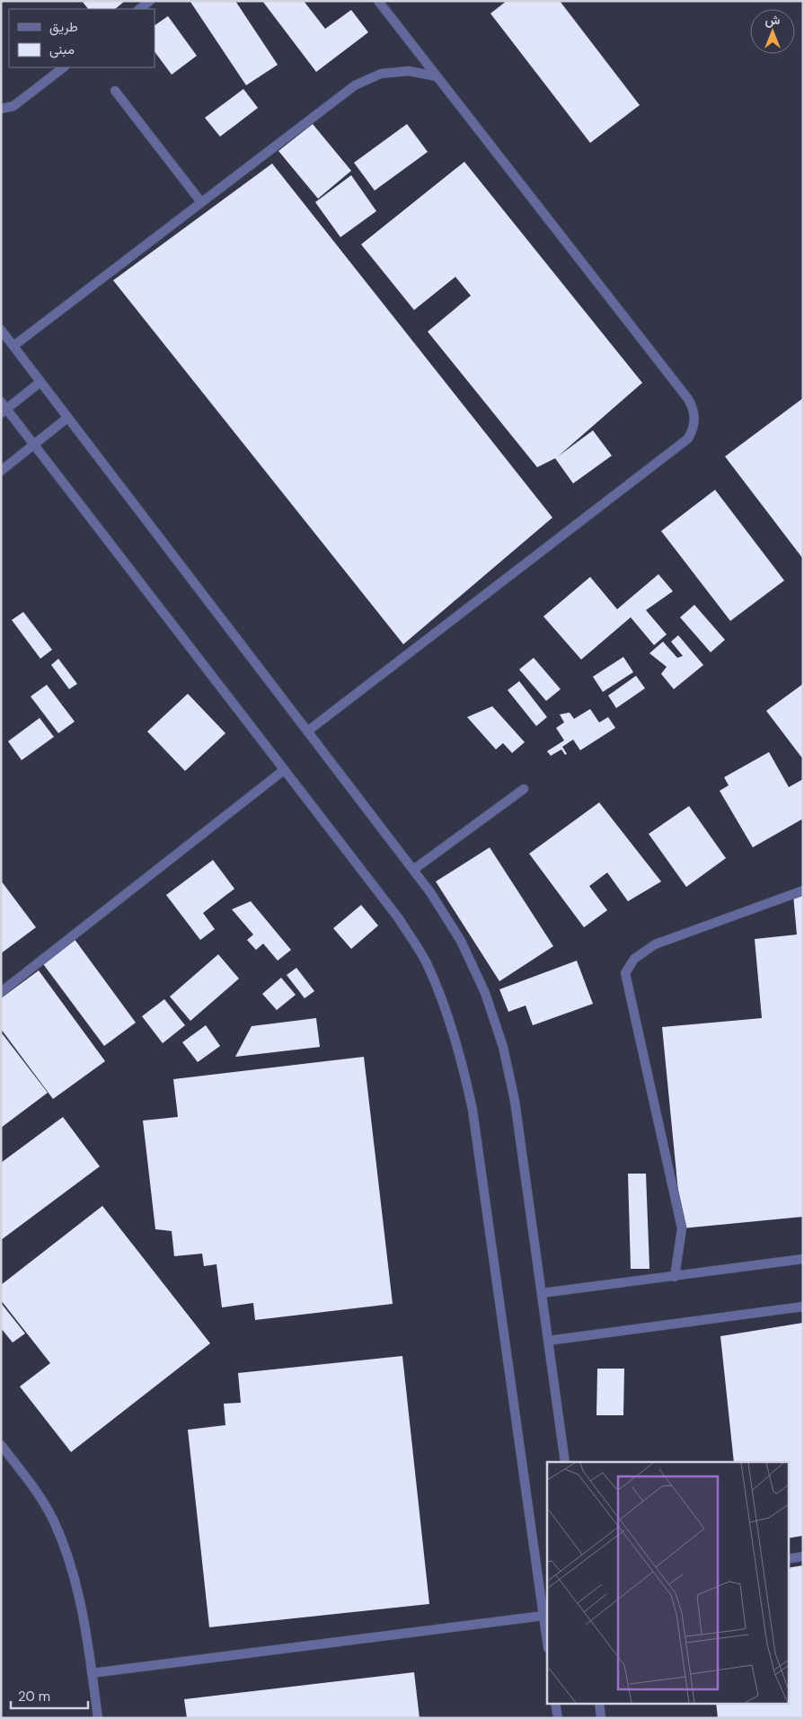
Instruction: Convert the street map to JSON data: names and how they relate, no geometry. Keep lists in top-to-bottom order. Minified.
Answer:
{"legend":["طريق","مبنى"],"scale_bar":"20 m","north":"top"}
